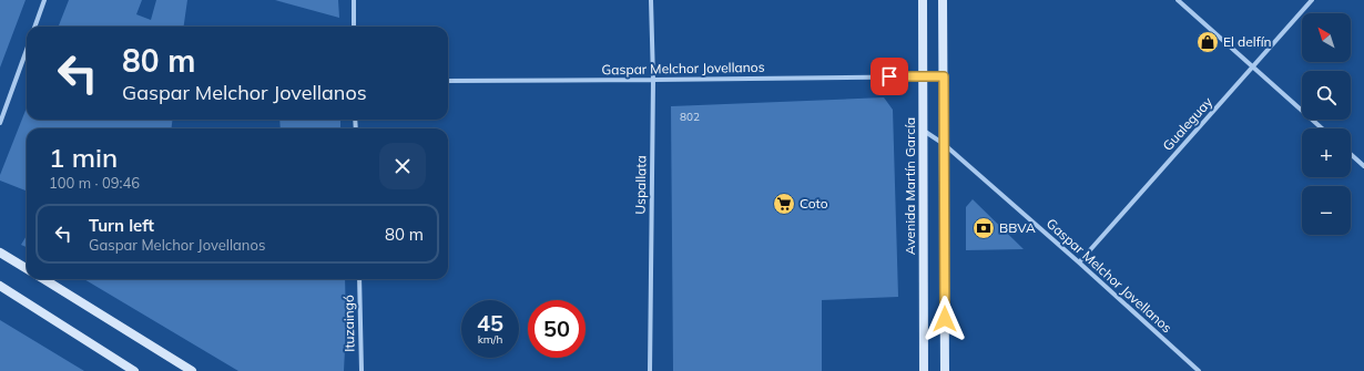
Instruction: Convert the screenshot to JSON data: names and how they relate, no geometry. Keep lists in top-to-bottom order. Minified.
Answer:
{"streets":{"main road":["Avenida Martín García"],"street":["Gaspar Melchor Jovellanos","Gualeguay","Uspallata","Ituzaingó"]},"crossings":[["Gaspar Melchor Jovellanos","Gualeguay"],["Gaspar Melchor Jovellanos","Uspallata"],["Gaspar Melchor Jovellanos","Avenida Martín García"]],"places":{"shop":["El delfín"],"supermarket":["Coto"],"bank":["BBVA"]},"house_numbers":["802"],"north":"top left","page":{"map_buttons":["+","−"],"turn":["80 m","Gaspar Melchor Jovellanos"],"heading":["1 min","100 m · 09:46"],"list":[{"name":"Turn left","note":"Gaspar Melchor Jovellanos","value":"80 m"}],"speed":"45 km/h","limit":"50"}}
